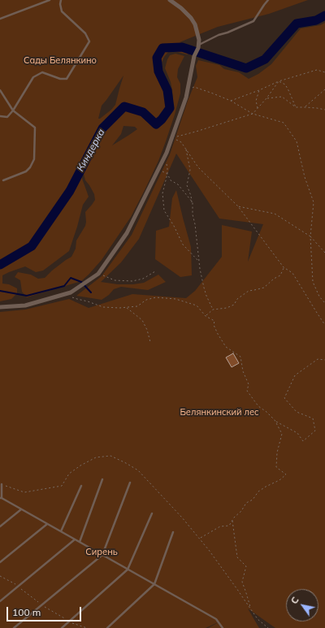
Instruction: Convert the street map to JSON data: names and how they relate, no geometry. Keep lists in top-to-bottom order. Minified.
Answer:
{"water":["Киндерка"],"parks":["Сады Белянкино","Белянкинский лес","Сирень"],"scale_bar":"100 m","north":"top left"}
